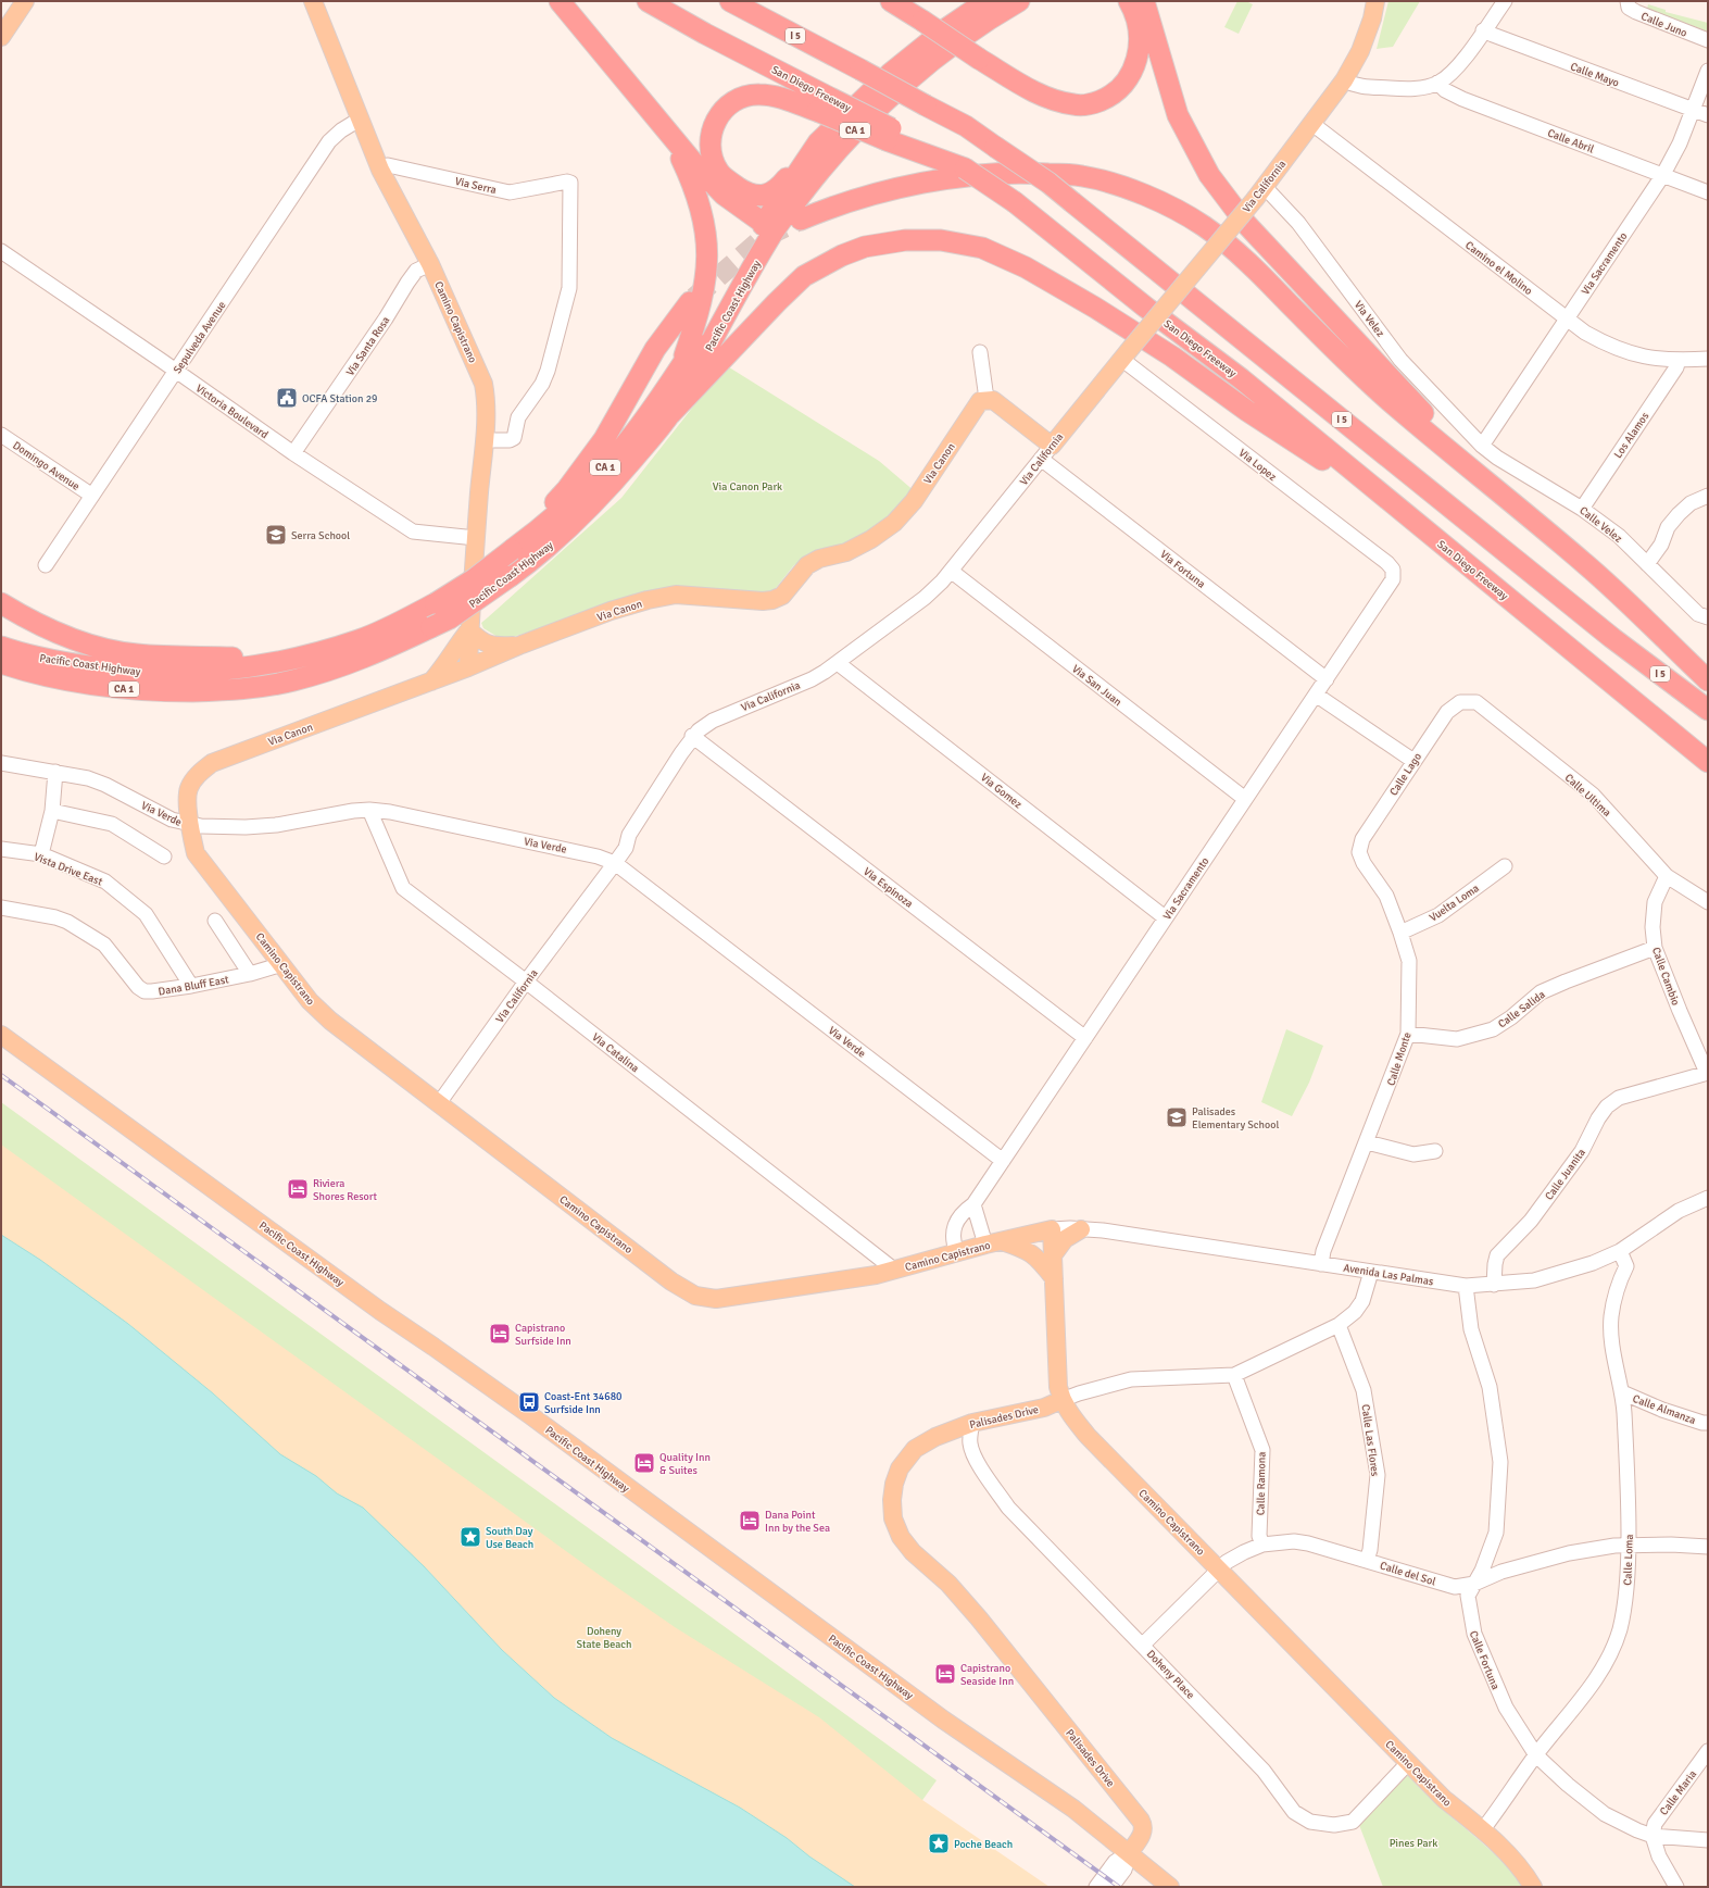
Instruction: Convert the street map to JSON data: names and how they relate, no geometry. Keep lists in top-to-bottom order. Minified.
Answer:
{"streets":{"highway":["I 5","San Diego Freeway","CA 1","Pacific Coast Highway"],"main road":["Via California","Camino Capistrano","Via Canon","Via Fortuna","Palisades Drive"],"street":["Calle Juno","Calle Mayo","Calle Abril","Via Serra","Via Sacramento","Camino el Molino","Via Velez","Sepulveda Avenue","Via Santa Rosa","Victoria Boulevard","Los Alamos","Via Lopez","Domingo Avenue","Calle Velez","Via San Juan","Calle Lago","Via Gomez","Calle Ultima","Via Verde","Vista Drive East","Via Espinoza","Vuelta Loma","Calle Cambio","Dana Bluff East","Calle Salida","Via Catalina","Calle Monte","Calle Juanita","Avenida Las Palmas","Calle Almanza","Calle Las Flores","Calle Ramona","Calle Loma","Calle del Sol","Calle Fortuna","Doheny Place","Calle Maria"]},"crossings":[["Calle Mayo","Via Sacramento"],["Calle Abril","Via Sacramento"],["Via Serra","Camino Capistrano"],["Via California","Camino el Molino"],["Via California","Via Velez"],["Via California","Camino Capistrano"],["Via California","Via Lopez"],["Via California","Via Fortuna"],["Via California","Via San Juan"],["Via California","Via Gomez"],["Via California","Via Verde"],["Via California","Via Espinoza"],["Via California","Via Catalina"],["Via Sacramento","Camino el Molino"],["Via Sacramento","Via Velez"],["Via Sacramento","Camino Capistrano"],["Via Sacramento","Via Lopez"],["Via Sacramento","Calle Velez"],["Via Sacramento","Via Fortuna"],["Via Sacramento","Via San Juan"],["Via Sacramento","Via Gomez"],["Via Sacramento","Via Verde"],["Via Sacramento","Via Espinoza"],["Camino el Molino","Los Alamos"],["Pacific Coast Highway","Palisades Drive"],["Via Velez","Calle Velez"],["Camino Capistrano","Sepulveda Avenue"],["Camino Capistrano","Via Santa Rosa"],["Camino Capistrano","Victoria Boulevard"],["Camino Capistrano","Via Canon"],["Camino Capistrano","Via Verde"],["Camino Capistrano","Dana Bluff East"],["Camino Capistrano","Via Catalina"],["Camino Capistrano","Avenida Las Palmas"],["Camino Capistrano","Palisades Drive"],["Camino Capistrano","Calle Loma"],["Camino Capistrano","Calle del Sol"],["Camino Capistrano","Doheny Place"],["Sepulveda Avenue","Victoria Boulevard"],["Sepulveda Avenue","Domingo Avenue"],["Via Santa Rosa","Victoria Boulevard"],["Los Alamos","Calle Velez"],["Via Canon","Via Fortuna"],["Via Canon","Via Verde"],["Calle Lago","Calle Ultima"],["Calle Lago","Calle Monte"],["Calle Ultima","Calle Cambio"],["Via Verde","Via Catalina"],["Vista Drive East","Dana Bluff East"],["Vuelta Loma","Calle Monte"],["Calle Cambio","Calle Salida"],["Calle Cambio","Calle Juanita"],["Calle Salida","Calle Monte"],["Calle Monte","Avenida Las Palmas"],["Calle Juanita","Avenida Las Palmas"],["Avenida Las Palmas","Palisades Drive"],["Avenida Las Palmas","Calle Loma"],["Avenida Las Palmas","Calle Fortuna"],["Calle Almanza","Calle Loma"],["Palisades Drive","Calle Las Flores"],["Palisades Drive","Calle Ramona"],["Palisades Drive","Doheny Place"],["Calle Las Flores","Calle del Sol"],["Calle Ramona","Calle del Sol"],["Calle Loma","Calle del Sol"],["Calle Loma","Calle Fortuna"],["Calle del Sol","Calle Fortuna"],["Calle del Sol","Doheny Place"],["Calle Fortuna","Calle Maria"]],"parks":["Via Canon Park","Doheny State Beach","Pines Park"],"places":{"public building":["OCFA Station 29"],"school or university":["Serra School","Palisades Elementary School"],"hotel":["Riviera Shores Resort","Capistrano Surfside Inn","Quality Inn & Suites","Dana Point Inn by the Sea","Capistrano Seaside Inn"],"bus stop":["Coast-Ent 34680 Surfside Inn"],"place":["South Day Use Beach","Poche Beach"]}}
